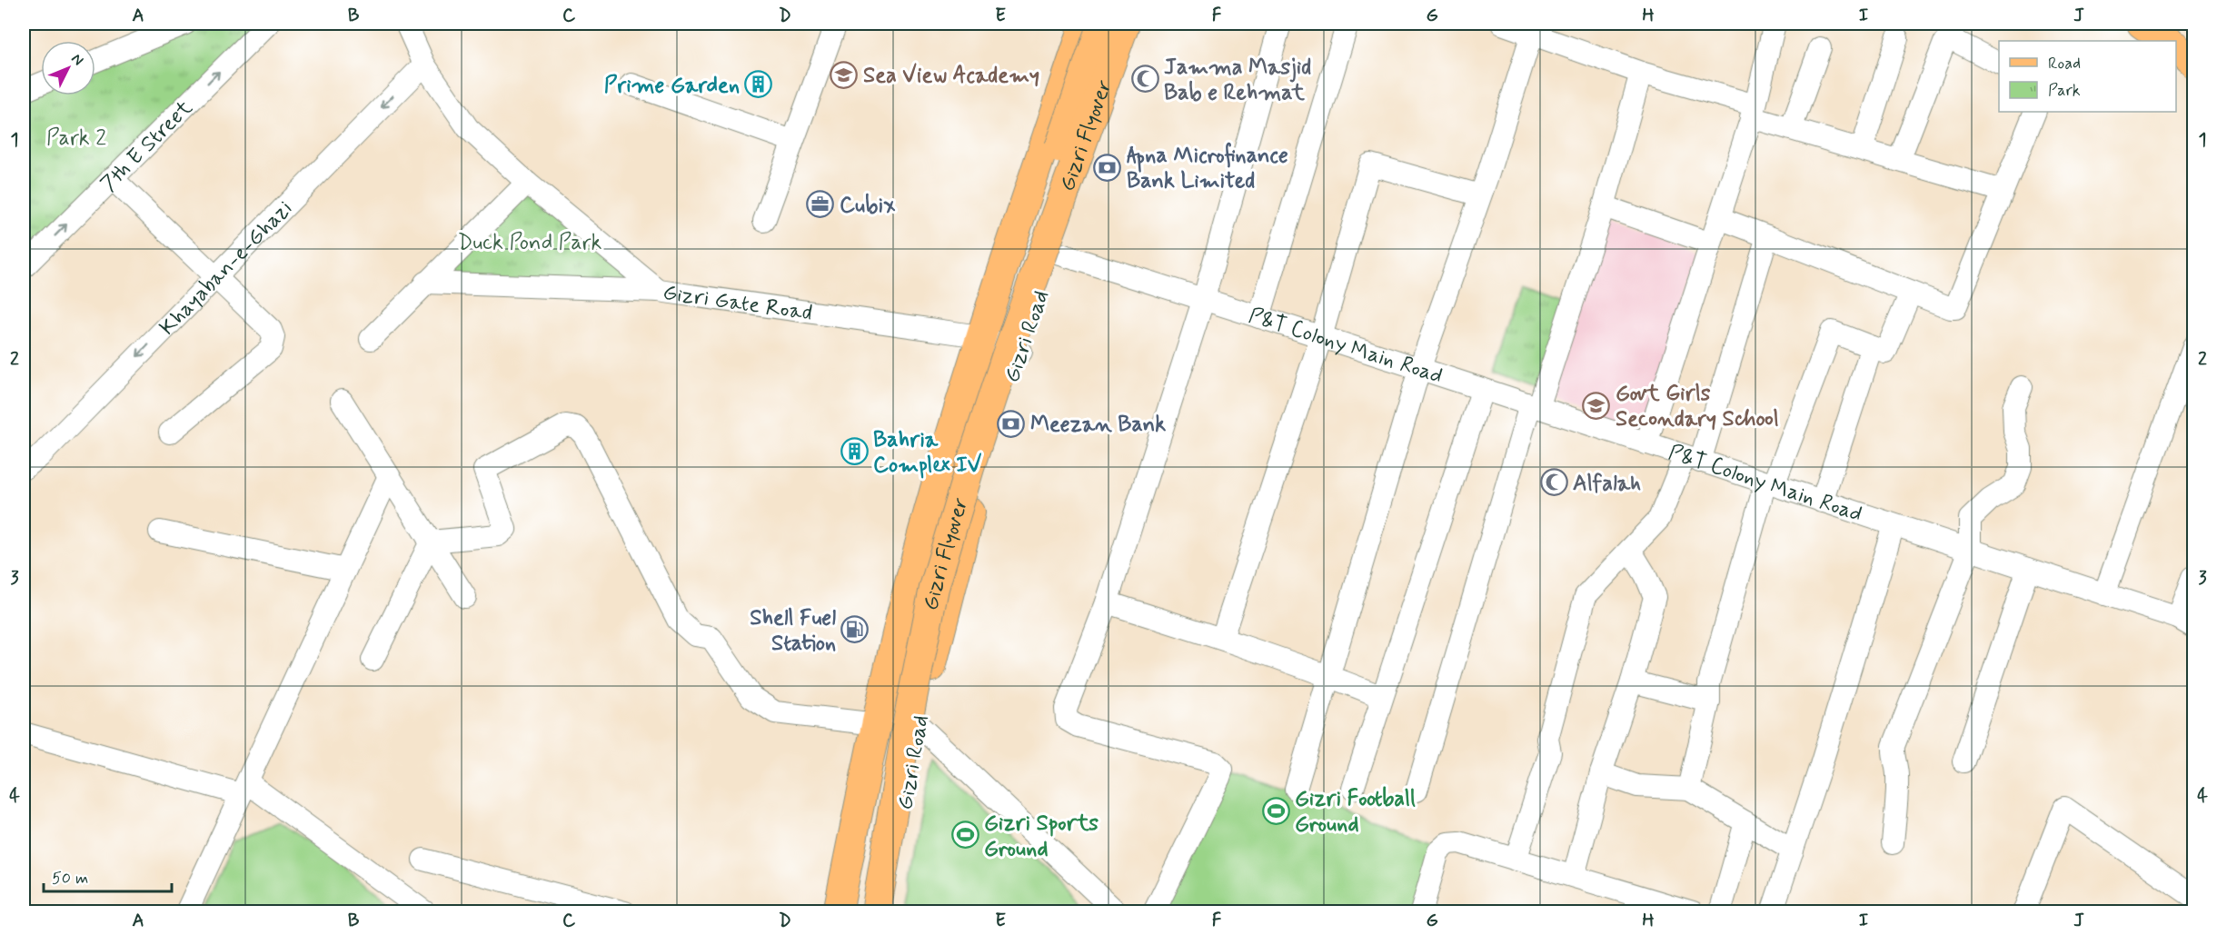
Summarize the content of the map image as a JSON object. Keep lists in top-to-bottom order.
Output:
{
  "streets": {
    "main road": ["Gizri Flyover", "Gizri Road"],
    "street": [
      "7th E Street",
      "Khayaban-e-Ghazi",
      "Gizri Gate Road",
      "P&T Colony Main Road"
    ]
  },
  "crossings": [
    ["Khayaban-e-Ghazi", "Gizri Gate Road"],
    ["Gizri Gate Road", "Gizri Road"],
    ["Gizri Road", "P&T Colony Main Road"]
  ],
  "parks": ["Park 2", "Duck Pond Park"],
  "places": {
    "school or university": ["Sea View Academy", "Govt Girls Secondary School"],
    "mosque": ["Jamma Masjid Bab e Rehmat", "Alfalah"],
    "building": ["Prime Garden", "Bahria Complex IV"],
    "bank": ["Apna Microfinance Bank Limited", "Meezan Bank"],
    "office": ["Cubix"],
    "fuel station": ["Shell Fuel Station"],
    "sports": ["Gizri Football Ground", "Gizri Sports Ground"]
  },
  "legend": ["Road", "Park"],
  "scale_bar": "50 m",
  "north": "top right",
  "grid": {
    "columns": [
      "A",
      "B",
      "C",
      "D",
      "E",
      "F",
      "G",
      "H",
      "I",
      "J"
    ],
    "rows": [
      "1",
      "2",
      "3",
      "4"
    ]
  }
}
